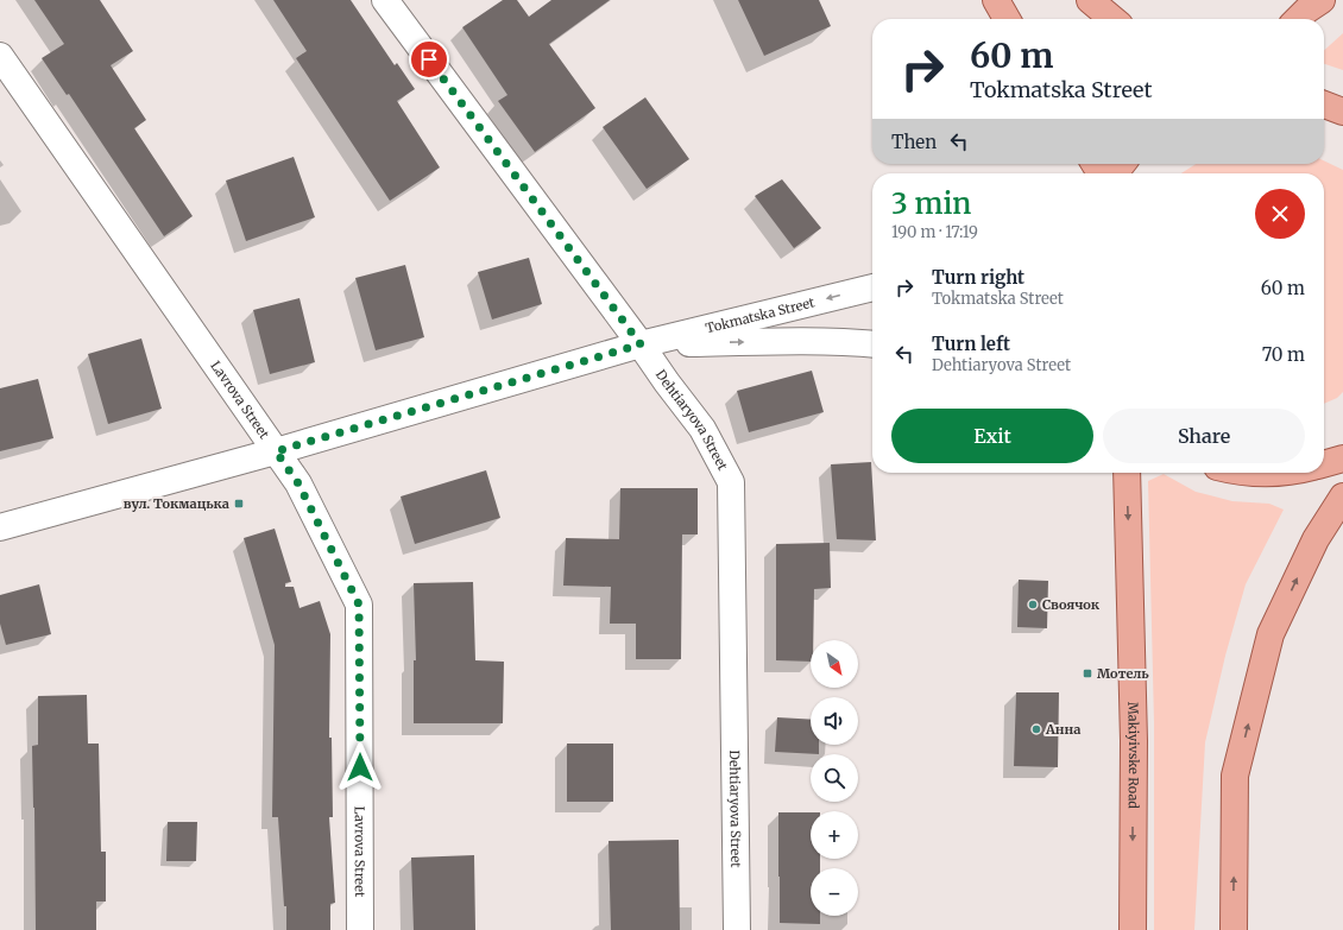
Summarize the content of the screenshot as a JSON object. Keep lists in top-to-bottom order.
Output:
{
  "streets": {
    "main road": ["Makiyivske Road"],
    "street": ["Tokmatska Street", "Lavrova Street", "Dehtiaryova Street"]
  },
  "crossings": [
    ["Tokmatska Street", "Lavrova Street"],
    ["Tokmatska Street", "Dehtiaryova Street"]
  ],
  "places": {
    "transit": ["вул. Токмацька", "Мотель"],
    "other": ["Своячок", "Анна"]
  },
  "north": "bottom right",
  "page": {
    "turn": ["60 m", "Tokmatska Street"],
    "then": "Then",
    "heading": ["3 min", "190 m · 17:19"],
    "list": [
      {
        "name": "Turn right",
        "note": "Tokmatska Street",
        "value": "60 m"
      },
      {
        "name": "Turn left",
        "note": "Dehtiaryova Street",
        "value": "70 m"
      }
    ],
    "buttons": ["Exit", "Share"],
    "map_buttons": ["+", "−"]
  }
}
